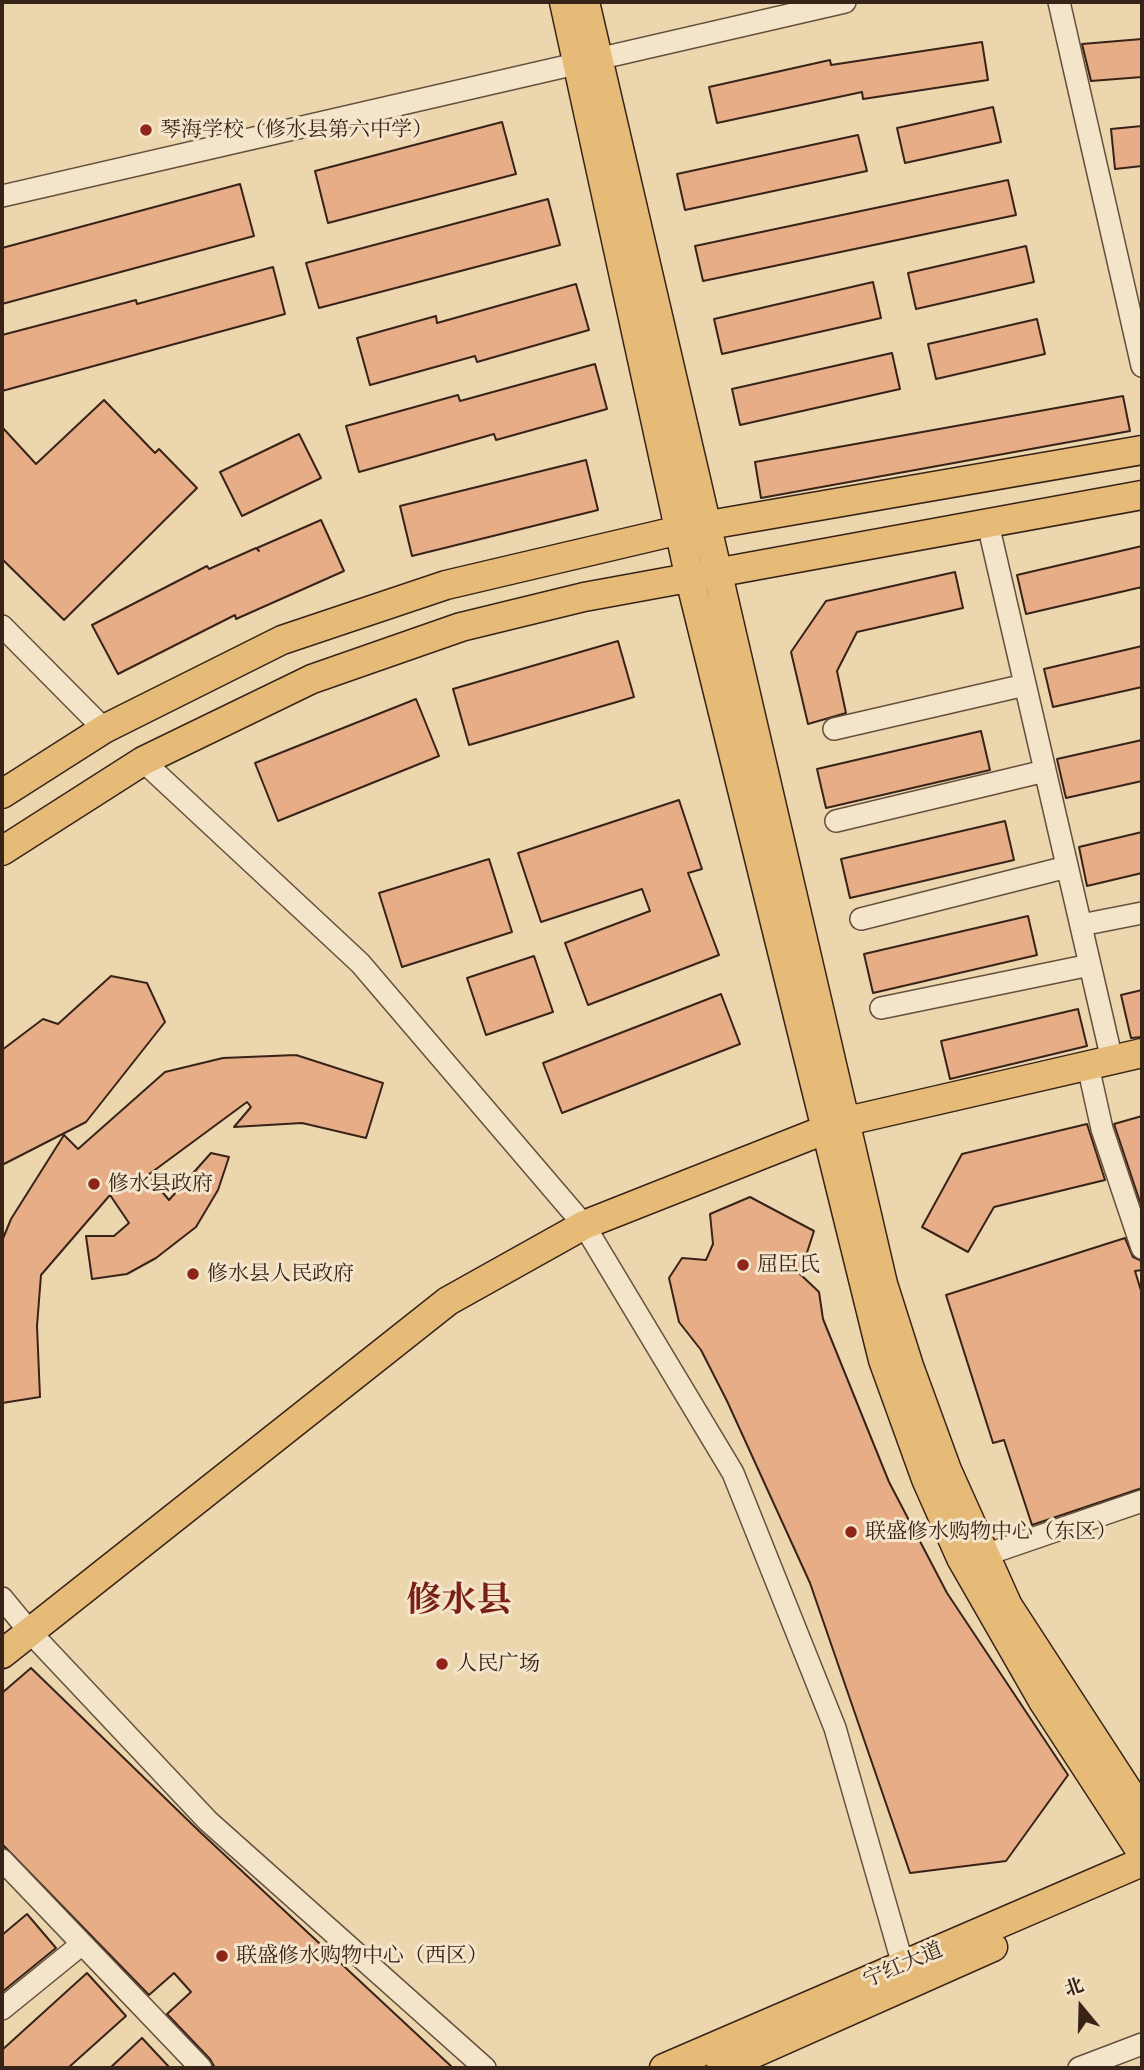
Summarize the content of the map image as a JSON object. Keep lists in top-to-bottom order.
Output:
{
  "streets": {
    "main road": ["宁红大道"]
  },
  "districts": ["修水县"],
  "places": [
    "琴海学校（修水县第六中学）",
    "修水县政府",
    "屈臣氏",
    "修水县人民政府",
    "联盛修水购物中心（东区）",
    "人民广场",
    "联盛修水购物中心（西区）"
  ],
  "north": "top"
}
